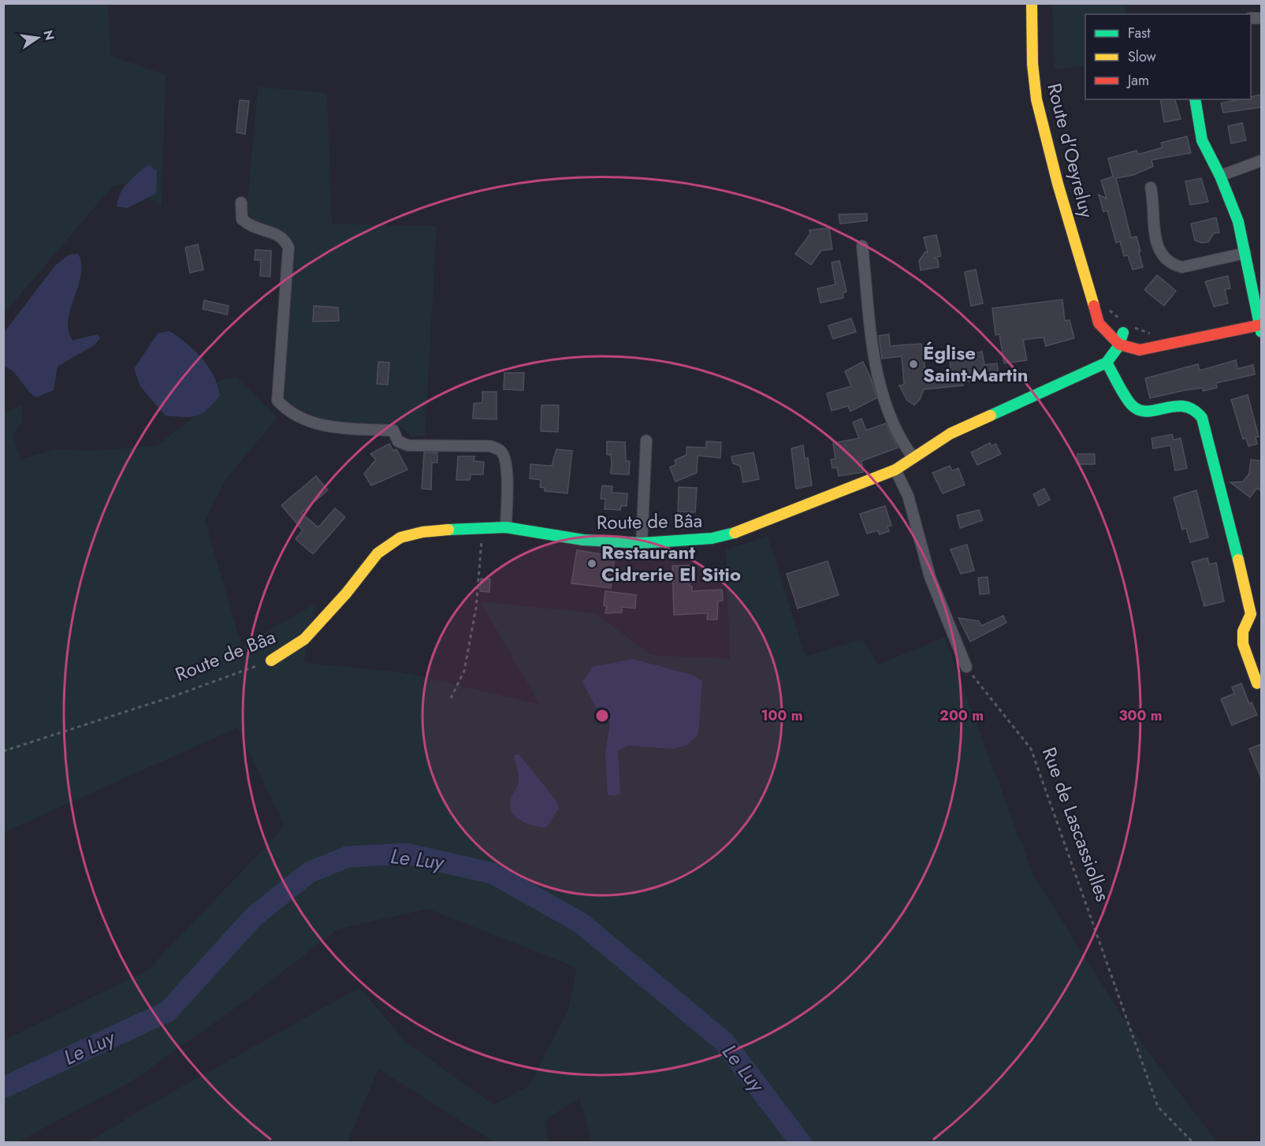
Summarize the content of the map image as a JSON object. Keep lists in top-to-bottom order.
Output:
{
  "streets": {
    "street": ["Route d'Oeyreluy", "Route de Bâa"],
    "path": ["Rue de Lascassiolles"]
  },
  "water": ["Le Luy"],
  "places": ["Église Saint-Martin", "Restaurant Cidrerie El Sitio"],
  "legend": ["Fast", "Slow", "Jam"],
  "north": "right",
  "rings": ["100 m", "200 m", "300 m"]
}
